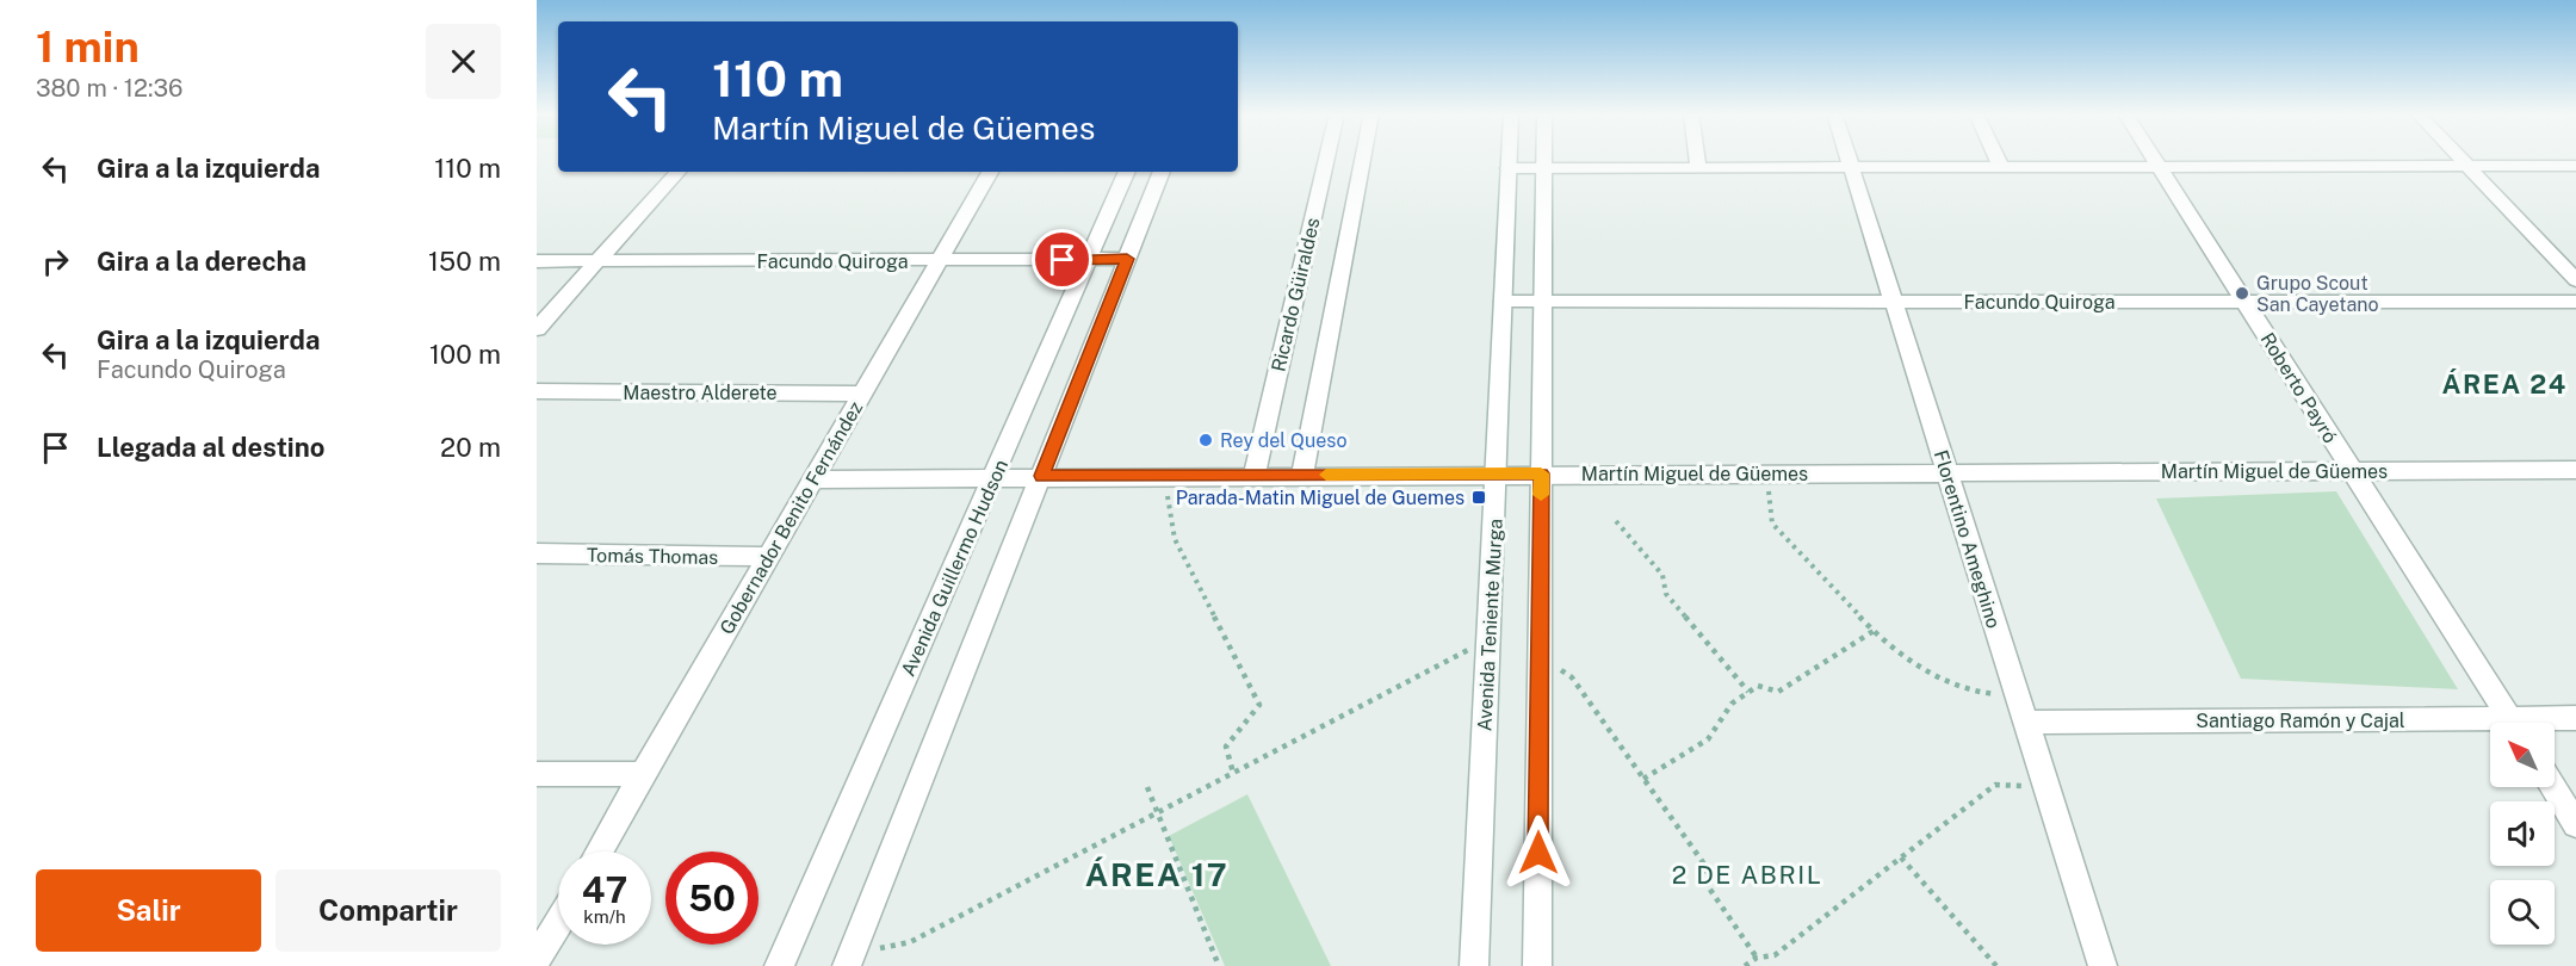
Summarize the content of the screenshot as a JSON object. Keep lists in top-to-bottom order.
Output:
{
  "streets": {
    "street": [
      "Facundo Quiroga",
      "Ricardo Güiraldes",
      "Roberto Payró",
      "Maestro Alderete",
      "Martín Miguel de Güemes",
      "Gobernador Benito Fernández",
      "Florentino Ameghino",
      "Tomás Thomas",
      "Avenida Guillermo Hudson",
      "Avenida Teniente Murga",
      "Santiago Ramón y Cajal"
    ]
  },
  "crossings": [
    ["Facundo Quiroga", "Roberto Payró"],
    ["Facundo Quiroga", "Gobernador Benito Fernández"],
    ["Facundo Quiroga", "Florentino Ameghino"],
    ["Facundo Quiroga", "Avenida Guillermo Hudson"],
    ["Facundo Quiroga", "Avenida Teniente Murga"],
    ["Ricardo Güiraldes", "Martín Miguel de Güemes"],
    ["Roberto Payró", "Martín Miguel de Güemes"],
    ["Maestro Alderete", "Gobernador Benito Fernández"],
    ["Martín Miguel de Güemes", "Gobernador Benito Fernández"],
    ["Martín Miguel de Güemes", "Florentino Ameghino"],
    ["Martín Miguel de Güemes", "Avenida Guillermo Hudson"],
    ["Martín Miguel de Güemes", "Avenida Teniente Murga"],
    ["Gobernador Benito Fernández", "Tomás Thomas"],
    ["Florentino Ameghino", "Santiago Ramón y Cajal"]
  ],
  "districts": ["ÁREA 24", "ÁREA 17", "2 DE ABRIL"],
  "places": {
    "other": ["Grupo Scout San Cayetano", "Rey del Queso"],
    "transit": ["Parada-Matin Miguel de Guemes"]
  },
  "north": "top left",
  "page": {
    "heading": ["1 min", "380 m · 12:36"],
    "turn": ["110 m", "Martín Miguel de Güemes"],
    "list": [
      {
        "name": "Gira a la izquierda",
        "value": "110 m"
      },
      {
        "name": "Gira a la derecha",
        "value": "150 m"
      },
      {
        "name": "Gira a la izquierda",
        "note": "Facundo Quiroga",
        "value": "100 m"
      },
      {
        "name": "Llegada al destino",
        "value": "20 m"
      }
    ],
    "speed": "47 km/h",
    "limit": "50",
    "buttons": ["Salir", "Compartir"]
  }
}
